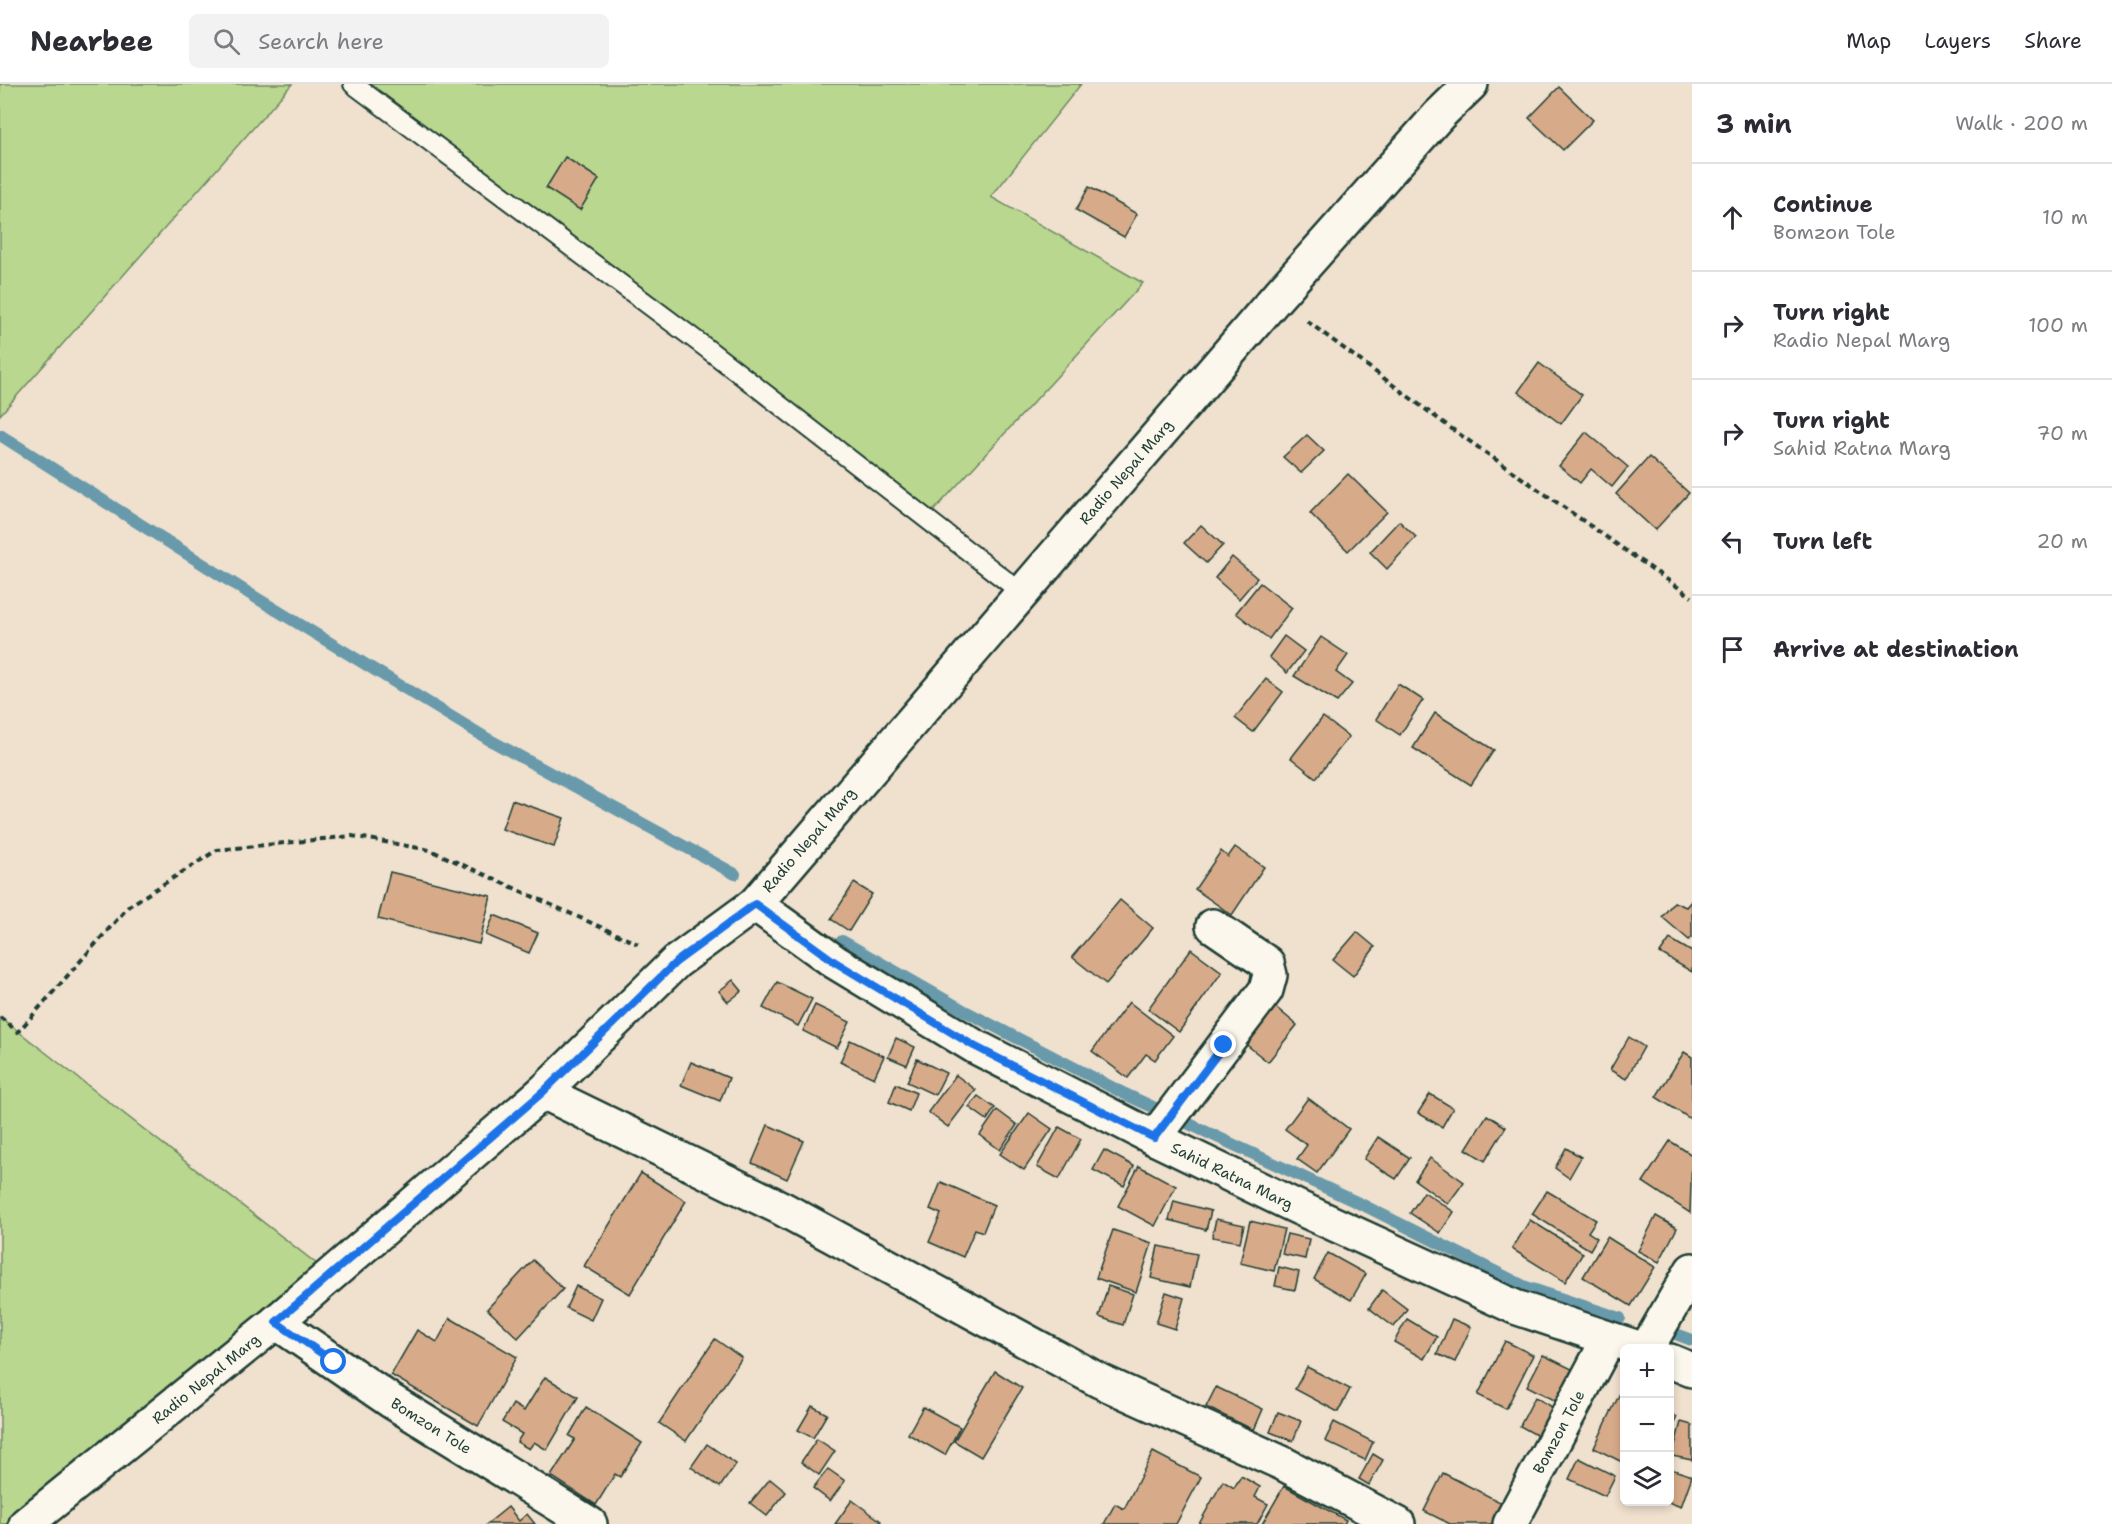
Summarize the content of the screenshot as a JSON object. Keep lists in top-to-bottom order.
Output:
{
  "streets": {
    "street": ["Radio Nepal Marg", "Sahid Ratna Marg", "Bomzon Tole"]
  },
  "crossings": [
    ["Radio Nepal Marg", "Sahid Ratna Marg"],
    ["Radio Nepal Marg", "Bomzon Tole"]
  ],
  "page": {
    "header": "Nearbee",
    "search": "Search here",
    "nav": ["Map", "Layers", "Share"],
    "heading": ["3 min", "Walk · 200 m"],
    "list": [
      ["Continue", "Bomzon Tole", "10 m"],
      ["Turn right", "Radio Nepal Marg", "100 m"],
      ["Turn right", "Sahid Ratna Marg", "70 m"],
      ["Turn left", "20 m"],
      "Arrive at destination"
    ],
    "map_buttons": ["+", "−"]
  }
}
